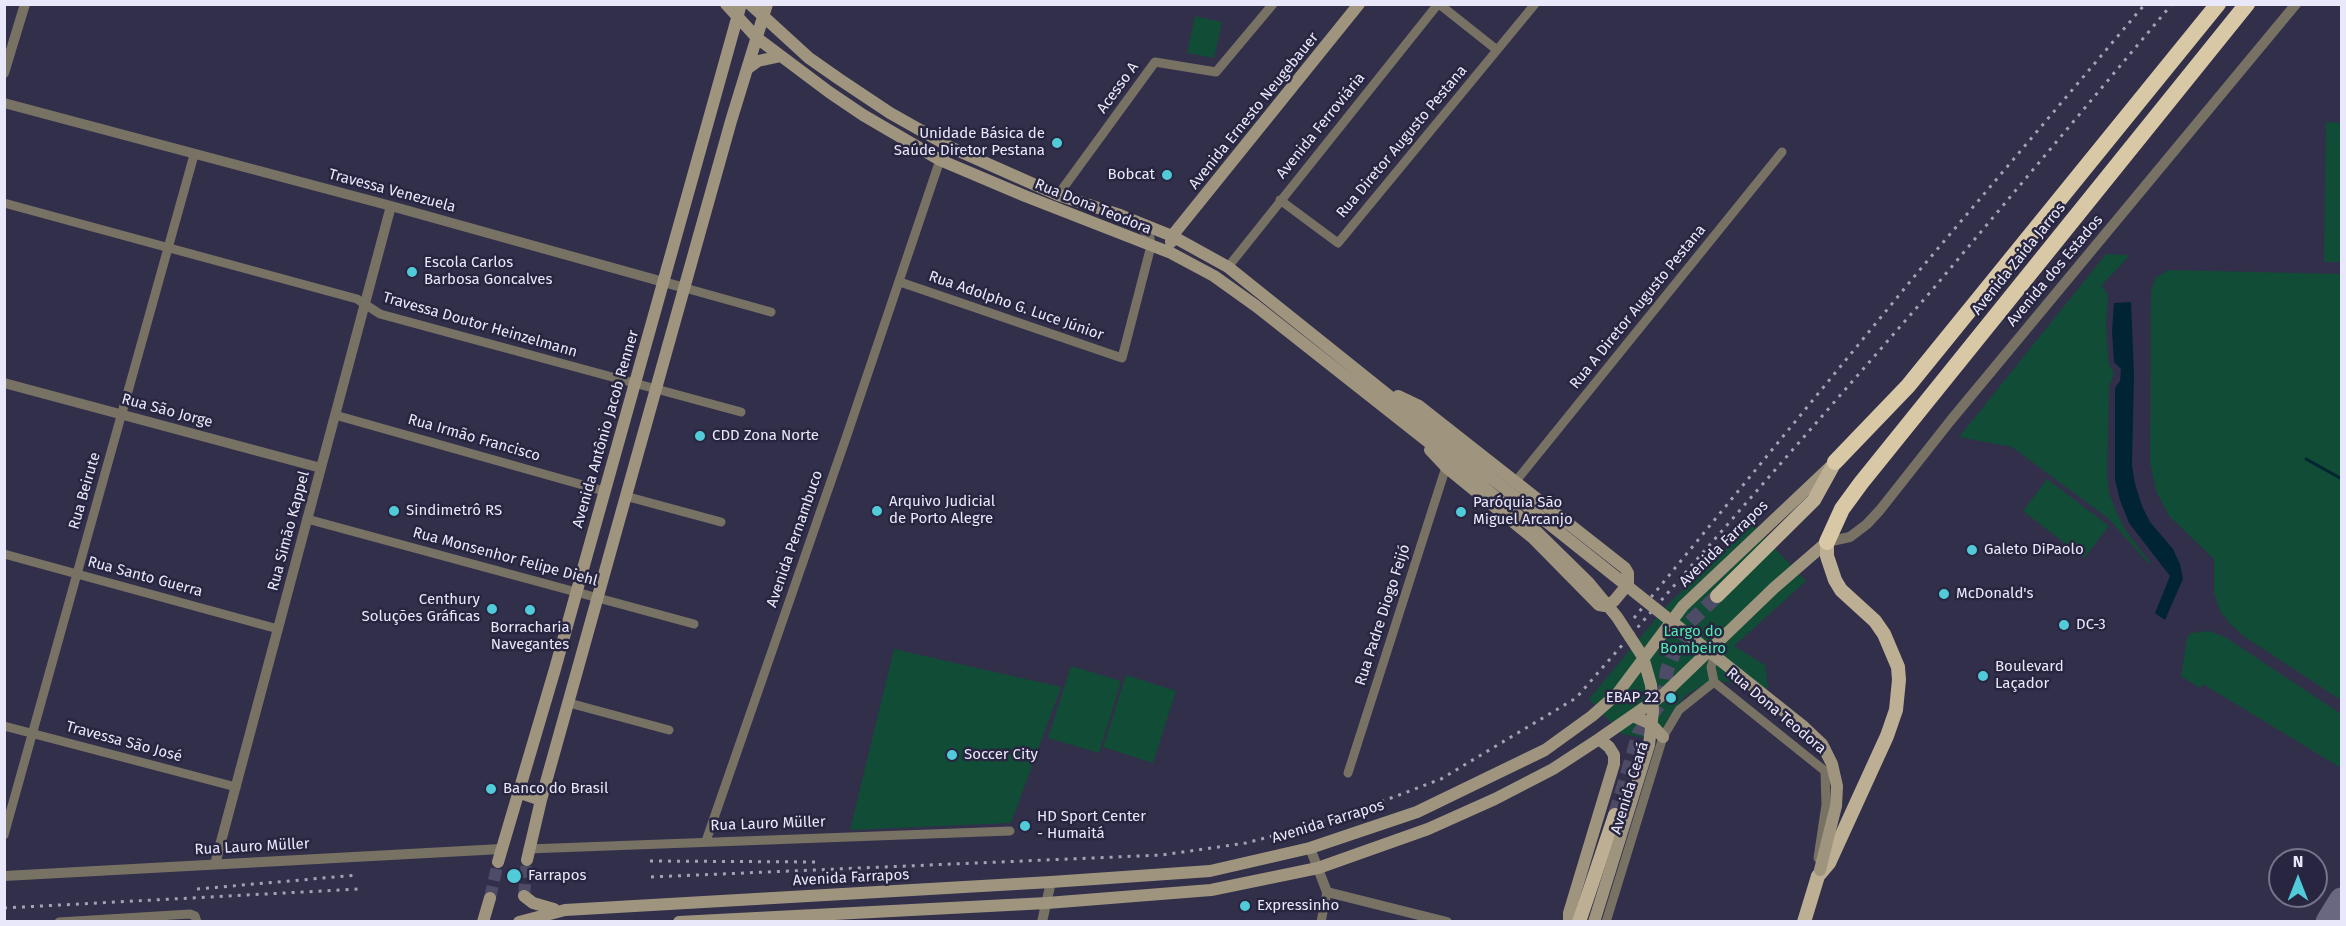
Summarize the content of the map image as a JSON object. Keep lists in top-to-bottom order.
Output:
{
  "streets": {
    "highway": ["Avenida Zaida Jarros"],
    "main road": [
      "Avenida Ernesto Neugebauer",
      "Rua Dona Teodora",
      "Avenida Antônio Jacob Renner",
      "Avenida Farrapos",
      "Avenida Ceará"
    ],
    "street": [
      "Acesso A",
      "Avenida Ferroviária",
      "Rua Diretor Augusto Pestana",
      "Travessa Venezuela",
      "Avenida dos Estados",
      "Rua Adolpho G. Luce Júnior",
      "Rua A Diretor Augusto Pestana",
      "Travessa Doutor Heinzelmann",
      "Rua São Jorge",
      "Rua Irmão Francisco",
      "Rua Beirute",
      "Rua Simão Kappel",
      "Avenida Pernambuco",
      "Rua Monsenhor Felipe Diehl",
      "Rua Santo Guerra",
      "Rua Padre Diogo Feijó",
      "Travessa São José",
      "Rua Lauro Müller"
    ]
  },
  "crossings": [
    ["Acesso A", "Rua Dona Teodora"],
    ["Avenida Ernesto Neugebauer", "Rua Dona Teodora"],
    ["Avenida Ferroviária", "Rua Diretor Augusto Pestana"],
    ["Avenida Ferroviária", "Rua Dona Teodora"],
    ["Travessa Venezuela", "Avenida Antônio Jacob Renner"],
    ["Travessa Venezuela", "Rua Beirute"],
    ["Travessa Venezuela", "Rua Simão Kappel"],
    ["Rua Dona Teodora", "Rua Adolpho G. Luce Júnior"],
    ["Rua Dona Teodora", "Avenida Antônio Jacob Renner"],
    ["Rua Dona Teodora", "Avenida Pernambuco"],
    ["Rua Dona Teodora", "Avenida Ceará"],
    ["Avenida Zaida Jarros", "Avenida dos Estados"],
    ["Avenida Zaida Jarros", "Avenida Farrapos"],
    ["Rua Adolpho G. Luce Júnior", "Avenida Pernambuco"],
    ["Travessa Doutor Heinzelmann", "Avenida Antônio Jacob Renner"],
    ["Travessa Doutor Heinzelmann", "Rua Beirute"],
    ["Travessa Doutor Heinzelmann", "Rua Simão Kappel"],
    ["Rua São Jorge", "Rua Beirute"],
    ["Rua São Jorge", "Rua Simão Kappel"],
    ["Avenida Antônio Jacob Renner", "Rua Irmão Francisco"],
    ["Avenida Antônio Jacob Renner", "Rua Monsenhor Felipe Diehl"],
    ["Avenida Antônio Jacob Renner", "Rua Lauro Müller"],
    ["Rua Irmão Francisco", "Rua Simão Kappel"],
    ["Rua Beirute", "Rua Santo Guerra"],
    ["Rua Beirute", "Travessa São José"],
    ["Rua Simão Kappel", "Rua Monsenhor Felipe Diehl"],
    ["Rua Simão Kappel", "Rua Santo Guerra"],
    ["Rua Simão Kappel", "Travessa São José"],
    ["Rua Simão Kappel", "Rua Lauro Müller"],
    ["Avenida Pernambuco", "Rua Lauro Müller"]
  ],
  "parks": ["Largo do Bombeiro"],
  "places": [
    "Unidade Básica de Saúde Diretor Pestana",
    "Bobcat",
    "Escola Carlos Barbosa Goncalves",
    "CDD Zona Norte",
    "Sindimetrô RS",
    "Arquivo Judicial de Porto Alegre",
    "Paróquia São Miguel Arcanjo",
    "Galeto DiPaolo",
    "McDonald's",
    "Centhury Soluções Gráficas",
    "Borracharia Navegantes",
    "DC-3",
    "Boulevard Laçador",
    "EBAP 22",
    "Soccer City",
    "Banco do Brasil",
    "HD Sport Center - Humaitá",
    "Farrapos",
    "Expressinho"
  ],
  "north": "top"
}
